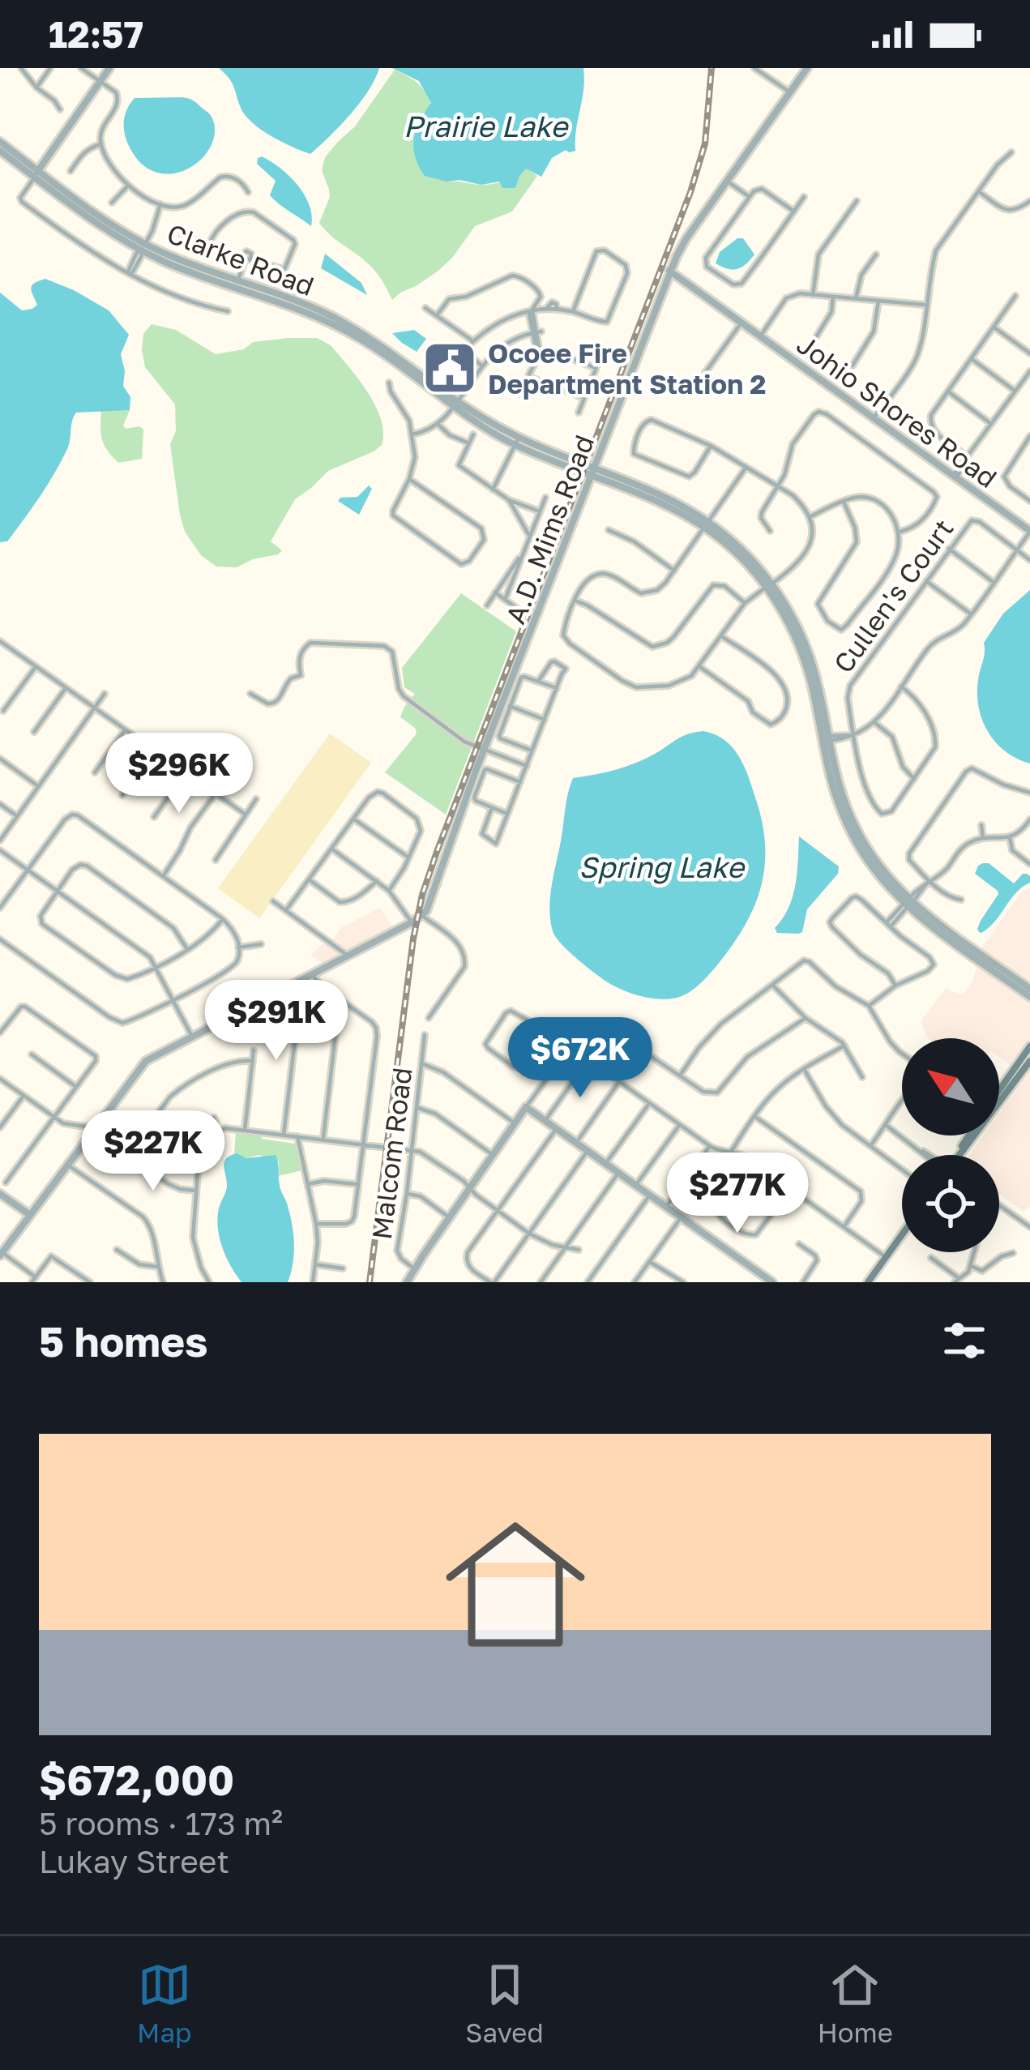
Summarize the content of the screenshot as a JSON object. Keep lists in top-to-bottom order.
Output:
{
  "streets": {
    "street": [
      "Clarke Road",
      "Johio Shores Road",
      "A.D. Mims Road",
      "Cullen's Court",
      "Malcom Road"
    ]
  },
  "crossings": [
    ["Johio Shores Road", "A.D. Mims Road"]
  ],
  "water": ["Prairie Lake", "Spring Lake"],
  "places": {
    "public building": ["Ocoee Fire Department Station 2"]
  },
  "north": "top left",
  "page": {
    "status": "12:57",
    "price": [
      "$296K",
      "$291K",
      "$672K",
      "$227K",
      "$277K"
    ],
    "heading": "5 homes",
    "list": [
      {
        "name": "$672,000",
        "note": "5 rooms · 173 m² · Lukay Street"
      }
    ],
    "tabs": ["Map", "Saved", "Home"]
  }
}
